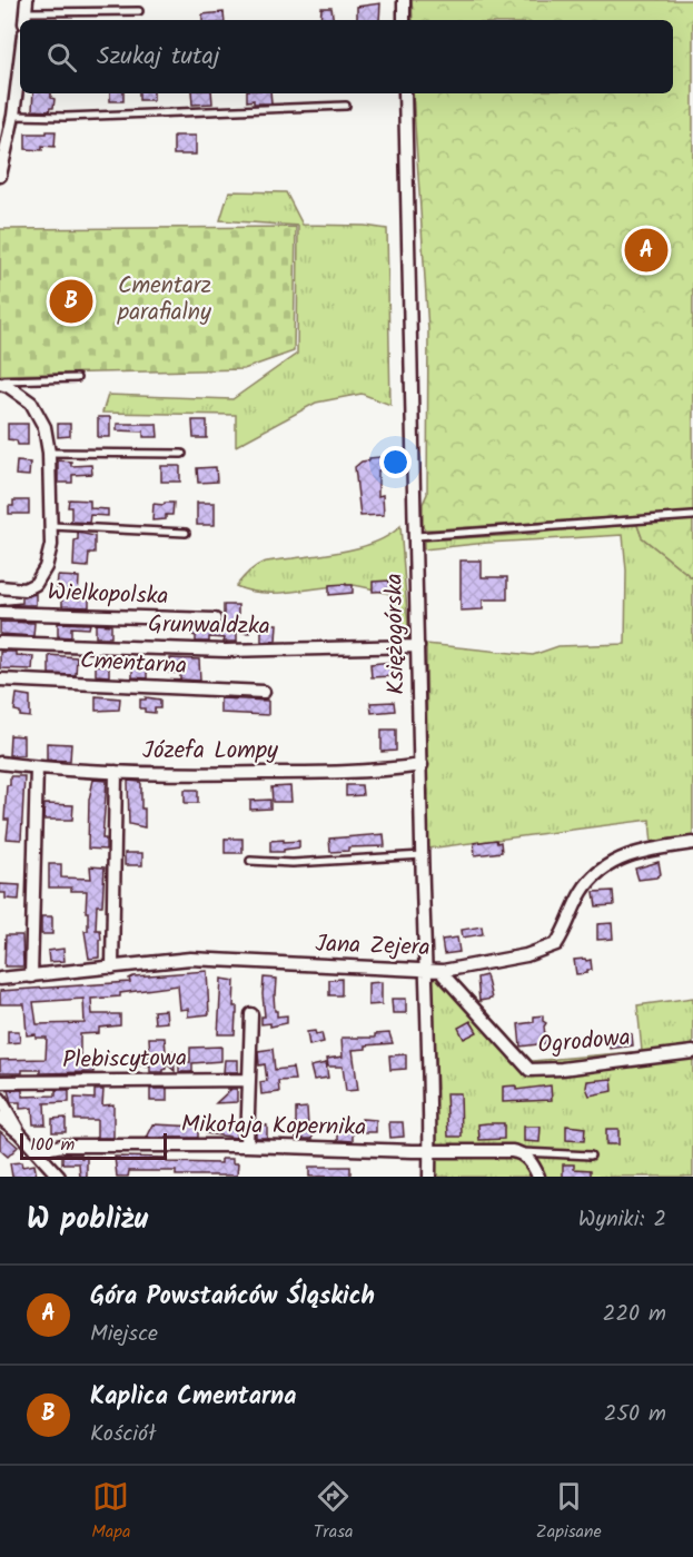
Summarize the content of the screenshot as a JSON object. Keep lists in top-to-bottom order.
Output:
{
  "streets": {
    "street": [
      "Wielkopolska",
      "Grunwaldzka",
      "Księżogórska",
      "Cmentarna",
      "Józefa Lompy",
      "Jana Zejera",
      "Ogrodowa",
      "Plebiscytowa",
      "Mikołaja Kopernika"
    ]
  },
  "crossings": [
    ["Grunwaldzka", "Księżogórska"],
    ["Księżogórska", "Józefa Lompy"],
    ["Księżogórska", "Jana Zejera"],
    ["Księżogórska", "Mikołaja Kopernika"],
    ["Jana Zejera", "Ogrodowa"]
  ],
  "parks": ["Cmentarz parafialny"],
  "scale_bar": "100 m",
  "page": {
    "search": "Szukaj tutaj",
    "pins": ["A", "B"],
    "scale": "100 m",
    "heading": ["W pobliżu", "Wyniki: 2"],
    "list": [
      {
        "mark": "A",
        "name": "Góra Powstańców Śląskich",
        "note": "Miejsce",
        "value": "220 m"
      },
      {
        "mark": "B",
        "name": "Kaplica Cmentarna",
        "note": "Kościół",
        "value": "250 m"
      }
    ],
    "nav": ["Mapa", "Trasa", "Zapisane"]
  }
}
